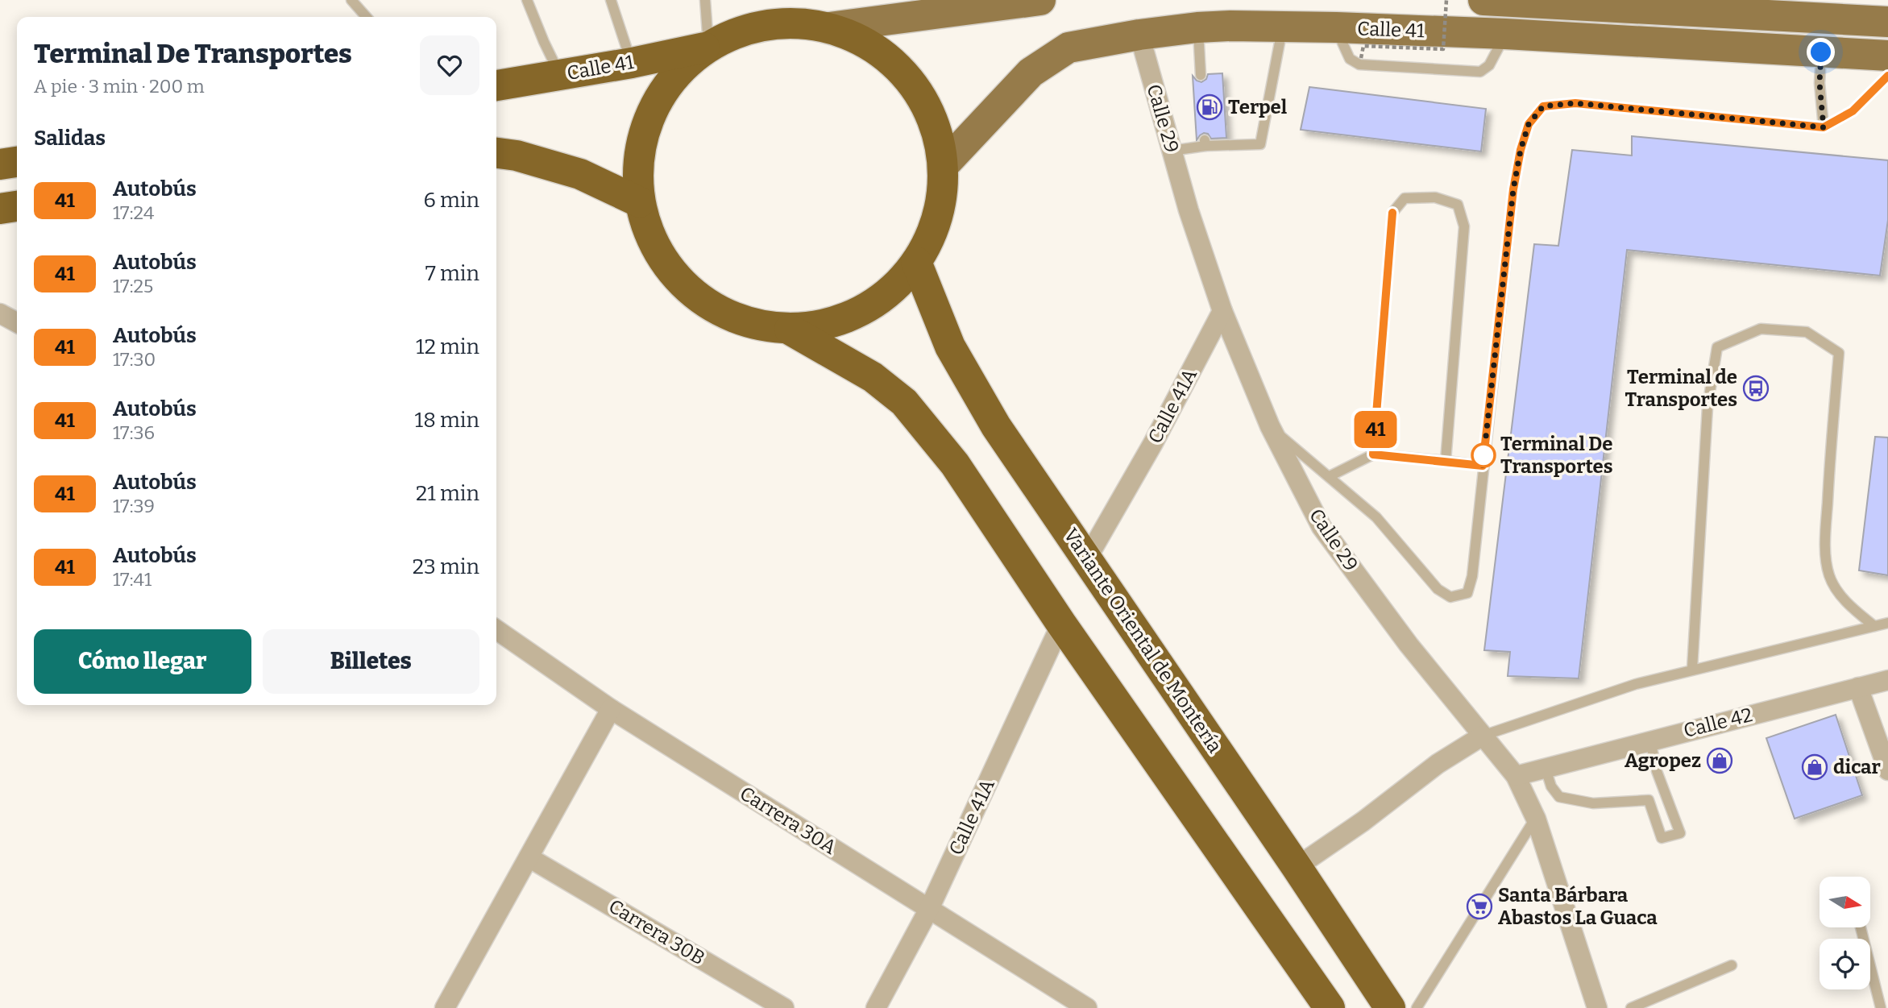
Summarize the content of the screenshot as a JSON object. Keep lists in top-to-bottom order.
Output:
{
  "streets": {
    "highway": ["Calle 41", "Variante Oriental de Montería"],
    "street": [
      "Calle 29",
      "Calle 41A",
      "Calle 42",
      "Carrera 30A",
      "Carrera 30B"
    ]
  },
  "crossings": [
    ["Calle 41", "Calle 29"],
    ["Calle 29", "Calle 41A"],
    ["Calle 29", "Calle 42"],
    ["Calle 41A", "Variante Oriental de Montería"],
    ["Calle 41A", "Carrera 30A"]
  ],
  "places": {
    "fuel station": ["Terpel"],
    "bus stop": ["Terminal de Transportes"],
    "other": ["Terminal De Transportes"],
    "shop": ["Agropez", "dicar"],
    "supermarket": ["Santa Bárbara Abastos La Guaca"]
  },
  "lines": ["bus line 41"],
  "north": "right",
  "page": {
    "on_map": "41",
    "heading": [
      ["Terminal De Transportes", "A pie · 3 min · 200 m"],
      "Salidas"
    ],
    "list": [
      {
        "mark": "41",
        "name": "Autobús",
        "note": "17:24",
        "value": "6 min"
      },
      {
        "mark": "41",
        "name": "Autobús",
        "note": "17:25",
        "value": "7 min"
      },
      {
        "mark": "41",
        "name": "Autobús",
        "note": "17:30",
        "value": "12 min"
      },
      {
        "mark": "41",
        "name": "Autobús",
        "note": "17:36",
        "value": "18 min"
      },
      {
        "mark": "41",
        "name": "Autobús",
        "note": "17:39",
        "value": "21 min"
      },
      {
        "mark": "41",
        "name": "Autobús",
        "note": "17:41",
        "value": "23 min"
      }
    ],
    "buttons": ["Cómo llegar", "Billetes"]
  }
}
